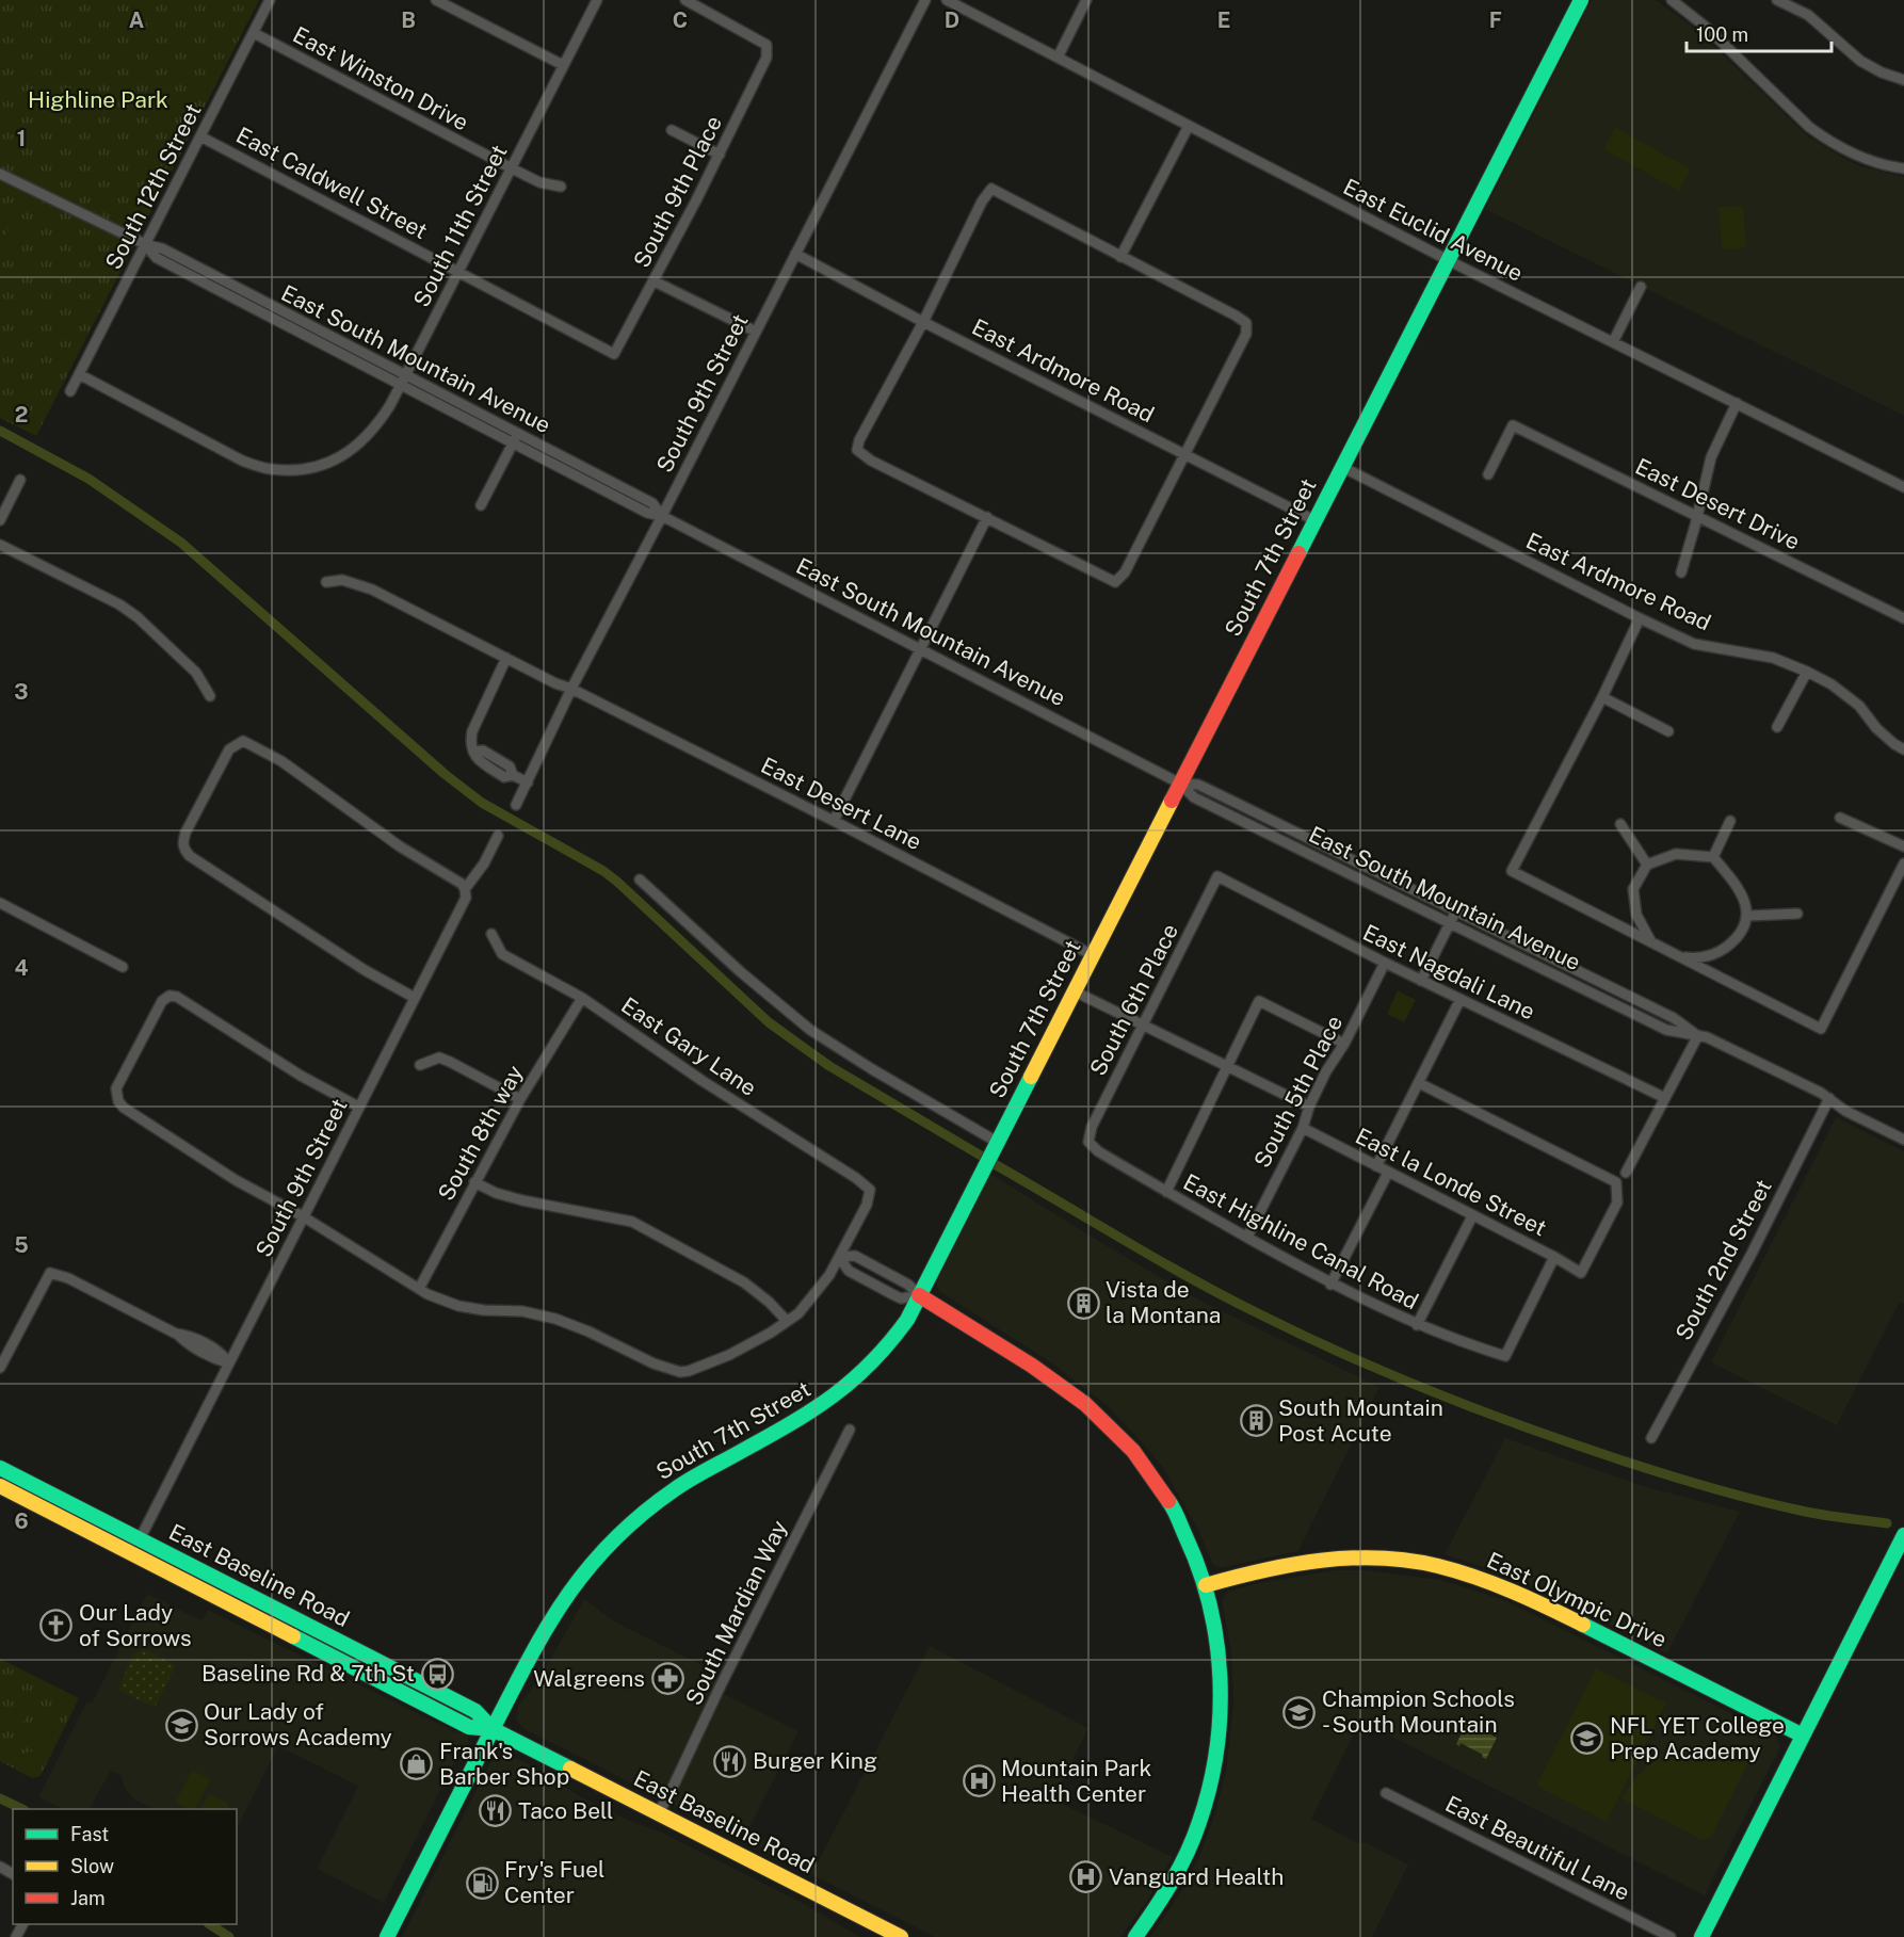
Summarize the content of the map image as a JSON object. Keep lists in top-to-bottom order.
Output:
{
  "streets": {
    "main road": ["South 7th Street", "East Baseline Road", "East Olympic Drive"],
    "street": [
      "East Winston Drive",
      "East Caldwell Street",
      "South 12th Street",
      "South 9th Place",
      "South 11th Street",
      "East Euclid Avenue",
      "East South Mountain Avenue",
      "East Ardmore Road",
      "South 9th Street",
      "East Desert Drive",
      "East Desert Lane",
      "East Nagdali Lane",
      "South 6th Place",
      "East Gary Lane",
      "South 5th Place",
      "South 8th way",
      "East la Londe Street",
      "East Highline Canal Road",
      "South 2nd Street",
      "South Mardian Way",
      "East Beautiful Lane"
    ]
  },
  "crossings": [
    ["East Winston Drive", "South 12th Street"],
    ["East Winston Drive", "South 11th Street"],
    ["East Caldwell Street", "South 12th Street"],
    ["East Caldwell Street", "South 9th Place"],
    ["East Caldwell Street", "South 11th Street"],
    ["South 12th Street", "South 11th Street"],
    ["South 12th Street", "East South Mountain Avenue"],
    ["South 11th Street", "East South Mountain Avenue"],
    ["East Euclid Avenue", "South 7th Street"],
    ["East South Mountain Avenue", "South 9th Street"],
    ["East South Mountain Avenue", "South 7th Street"],
    ["East South Mountain Avenue", "South 2nd Street"],
    ["East Ardmore Road", "South 9th Street"],
    ["East Ardmore Road", "South 7th Street"],
    ["South 9th Street", "East Desert Lane"],
    ["South 9th Street", "East Baseline Road"],
    ["South 7th Street", "East Desert Lane"],
    ["South 7th Street", "East Baseline Road"],
    ["East Nagdali Lane", "South 6th Place"],
    ["East Nagdali Lane", "South 5th Place"],
    ["South 6th Place", "East Highline Canal Road"],
    ["East Gary Lane", "South 8th way"],
    ["South 5th Place", "East la Londe Street"],
    ["South 5th Place", "East Highline Canal Road"],
    ["East la Londe Street", "East Highline Canal Road"],
    ["East Baseline Road", "South Mardian Way"]
  ],
  "parks": ["Highline Park"],
  "places": {
    "building": ["Vista de la Montana", "South Mountain Post Acute"],
    "church": ["Our Lady of Sorrows"],
    "bus stop": ["Baseline Rd & 7th St"],
    "pharmacy": ["Walgreens"],
    "school or university": ["Champion Schools - South Mountain", "Our Lady of Sorrows Academy", "NFL YET College Prep Academy"],
    "restaurant": ["Burger King", "Taco Bell"],
    "shop": ["Frank's Barber Shop"],
    "hospital": ["Mountain Park Health Center", "Vanguard Health"],
    "fuel station": ["Fry's Fuel Center"]
  },
  "legend": ["Fast", "Slow", "Jam"],
  "scale_bar": "100 m",
  "grid": {
    "columns": [
      "A",
      "B",
      "C",
      "D",
      "E",
      "F"
    ],
    "rows": [
      "1",
      "2",
      "3",
      "4",
      "5",
      "6"
    ]
  }
}
